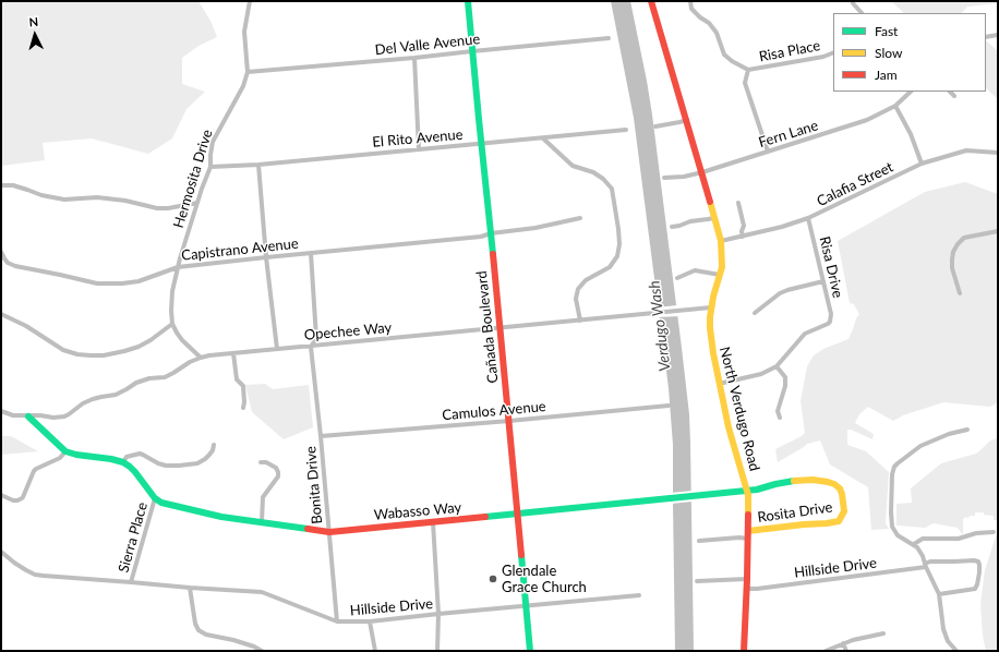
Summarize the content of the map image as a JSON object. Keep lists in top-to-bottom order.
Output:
{
  "streets": {
    "main road": [
      "Cañada Boulevard",
      "North Verdugo Road",
      "Wabasso Way",
      "Rosita Drive"
    ],
    "street": [
      "Del Valle Avenue",
      "Risa Place",
      "Fern Lane",
      "El Rito Avenue",
      "Hermosita Drive",
      "Calafia Street",
      "Capistrano Avenue",
      "Risa Drive",
      "Opechee Way",
      "Camulos Avenue",
      "Bonita Drive",
      "Sierra Place",
      "Hillside Drive"
    ]
  },
  "crossings": [
    ["Del Valle Avenue", "Hermosita Drive"],
    ["Del Valle Avenue", "Cañada Boulevard"],
    ["Fern Lane", "North Verdugo Road"],
    ["El Rito Avenue", "Hermosita Drive"],
    ["El Rito Avenue", "Cañada Boulevard"],
    ["Hermosita Drive", "Capistrano Avenue"],
    ["Calafia Street", "Risa Drive"],
    ["Calafia Street", "North Verdugo Road"],
    ["Capistrano Avenue", "Cañada Boulevard"],
    ["Capistrano Avenue", "Bonita Drive"],
    ["Cañada Boulevard", "Opechee Way"],
    ["Cañada Boulevard", "Camulos Avenue"],
    ["Cañada Boulevard", "Wabasso Way"],
    ["Cañada Boulevard", "Hillside Drive"],
    ["Opechee Way", "North Verdugo Road"],
    ["Opechee Way", "Bonita Drive"],
    ["North Verdugo Road", "Wabasso Way"],
    ["North Verdugo Road", "Rosita Drive"],
    ["North Verdugo Road", "Hillside Drive"],
    ["Camulos Avenue", "Bonita Drive"],
    ["Bonita Drive", "Wabasso Way"],
    ["Bonita Drive", "Hillside Drive"],
    ["Wabasso Way", "Rosita Drive"],
    ["Wabasso Way", "Sierra Place"],
    ["Sierra Place", "Hillside Drive"]
  ],
  "water": ["Verdugo Wash"],
  "places": ["Glendale Grace Church"],
  "legend": ["Fast", "Slow", "Jam"],
  "north": "top"
}
